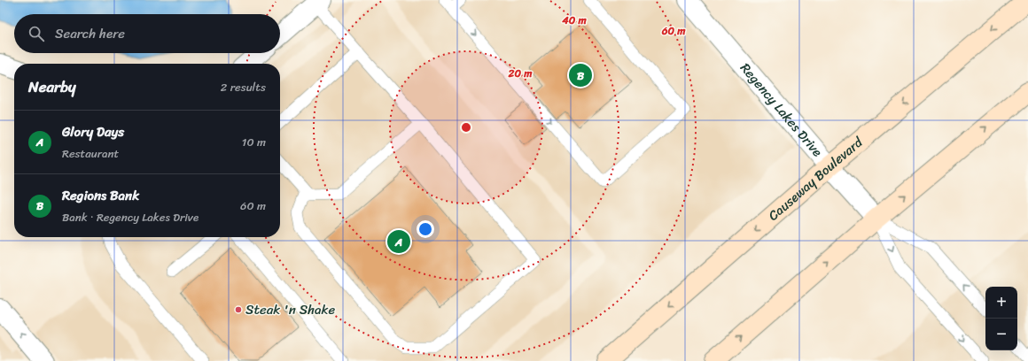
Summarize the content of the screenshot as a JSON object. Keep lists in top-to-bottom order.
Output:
{
  "streets": {
    "main road": ["Causeway Boulevard"],
    "street": ["Regency Lakes Drive"]
  },
  "crossings": [
    ["Regency Lakes Drive", "Causeway Boulevard"]
  ],
  "places": ["Steak 'n Shake"],
  "page": {
    "search": "Search here",
    "pins": ["B", "A"],
    "heading": ["Nearby", "2 results"],
    "list": [
      {
        "mark": "A",
        "name": "Glory Days",
        "note": "Restaurant",
        "value": "10 m"
      },
      {
        "mark": "B",
        "name": "Regions Bank",
        "note": "Bank · Regency Lakes Drive",
        "value": "60 m"
      }
    ],
    "map_buttons": ["+", "−"]
  },
  "rings": ["40 m", "60 m", "20 m"]
}
